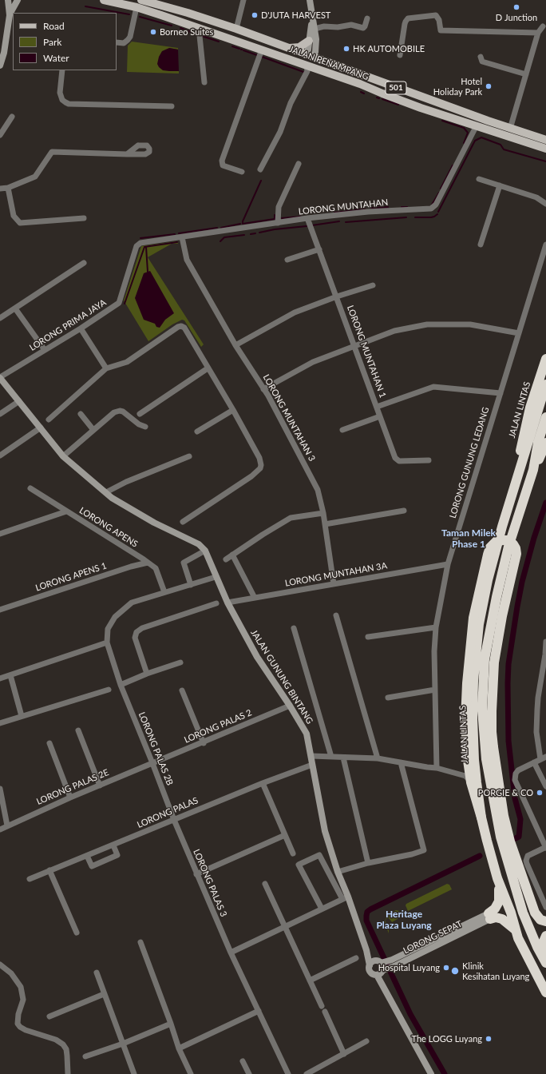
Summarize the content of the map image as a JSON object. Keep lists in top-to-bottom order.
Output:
{
  "streets": {
    "highway": ["JALAN LINTAS"],
    "main road": ["JALAN PENAMPANG", "501"],
    "street": [
      "LORONG MUNTAHAN",
      "LORONG PRIMA JAYA",
      "LORONG MUNTAHAN 1",
      "LORONG MUNTAHAN 3",
      "LORONG GUNUNG LEDANG",
      "LORONG APENS",
      "LORONG MUNTAHAN 3A",
      "LORONG APENS 1",
      "JALAN GUNUNG BINTANG",
      "LORONG PALAS 2",
      "LORONG PALAS 2B",
      "LORONG PALAS 2E",
      "LORONG PALAS",
      "LORONG PALAS 3",
      "LORONG SEPAT"
    ]
  },
  "crossings": [
    ["JALAN PENAMPANG", "LORONG MUNTAHAN"],
    ["LORONG MUNTAHAN", "LORONG PRIMA JAYA"],
    ["LORONG MUNTAHAN", "LORONG MUNTAHAN 1"],
    ["LORONG MUNTAHAN", "LORONG MUNTAHAN 3"],
    ["LORONG PRIMA JAYA", "LORONG MUNTAHAN 3"],
    ["LORONG MUNTAHAN 3", "LORONG MUNTAHAN 3A"],
    ["LORONG GUNUNG LEDANG", "LORONG MUNTAHAN 3A"],
    ["LORONG APENS", "LORONG APENS 1"],
    ["LORONG MUNTAHAN 3A", "JALAN GUNUNG BINTANG"],
    ["JALAN GUNUNG BINTANG", "LORONG PALAS 2"],
    ["JALAN GUNUNG BINTANG", "LORONG PALAS"],
    ["JALAN GUNUNG BINTANG", "LORONG SEPAT"],
    ["LORONG PALAS 2", "LORONG PALAS 2B"],
    ["LORONG PALAS 2", "LORONG PALAS 2E"],
    ["LORONG PALAS 2B", "LORONG PALAS 2E"],
    ["LORONG PALAS 2B", "LORONG PALAS"],
    ["LORONG PALAS 2B", "LORONG PALAS 3"],
    ["LORONG PALAS", "LORONG PALAS 3"]
  ],
  "districts": ["Taman Milek Phase 1", "Heritage Plaza Luyang"],
  "places": [
    "D Junction",
    "D'JUTA HARVEST",
    "Borneo Suites",
    "HK AUTOMOBILE",
    "Hotel Holiday Park",
    "PORGIE & CO",
    "Hospital Luyang",
    "Klinik Kesihatan Luyang",
    "The LOGG Luyang"
  ],
  "legend": ["Road", "Park", "Water"]
}
